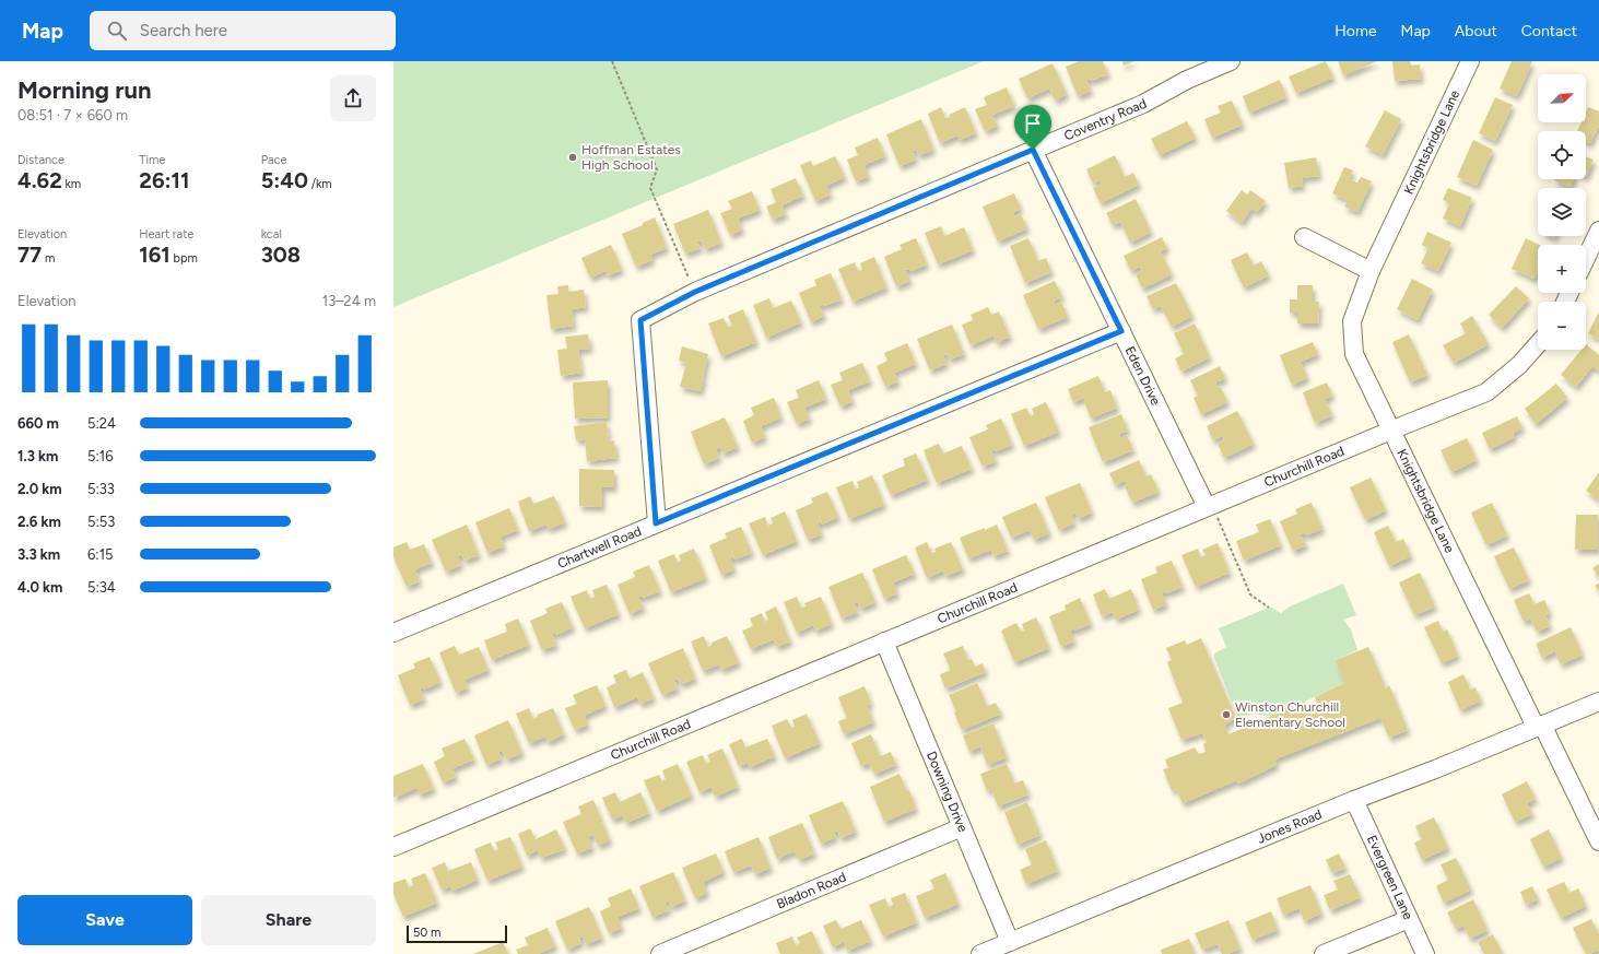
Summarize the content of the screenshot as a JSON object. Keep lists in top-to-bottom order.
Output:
{
  "streets": {
    "street": [
      "Coventry Road",
      "Knightsbridge Lane",
      "Eden Drive",
      "Churchill Road",
      "Chartwell Road",
      "Downing Drive",
      "Jones Road",
      "Evergreen Lane",
      "Bladon Road"
    ]
  },
  "crossings": [
    ["Coventry Road", "Eden Drive"],
    ["Coventry Road", "Chartwell Road"],
    ["Knightsbridge Lane", "Churchill Road"],
    ["Knightsbridge Lane", "Jones Road"],
    ["Eden Drive", "Churchill Road"],
    ["Eden Drive", "Chartwell Road"],
    ["Churchill Road", "Downing Drive"],
    ["Downing Drive", "Jones Road"],
    ["Downing Drive", "Bladon Road"],
    ["Jones Road", "Evergreen Lane"]
  ],
  "places": ["Hoffman Estates High School", "Winston Churchill Elementary School"],
  "scale_bar": "50 m",
  "north": "top right",
  "page": {
    "header": "Map",
    "search": "Search here",
    "nav": [
      "Home",
      "Map",
      "About",
      "Contact"
    ],
    "heading": ["Morning run", "08:51 · 7 × 660 m"],
    "map_buttons": ["+", "−"],
    "stats": [
      ["Distance", "4.62 km"],
      ["Time", "26:11"],
      ["Pace", "5:40 /km"],
      ["Elevation", "77 m"],
      ["Heart rate", "161 bpm"],
      ["kcal", "308"]
    ],
    "chart": ["Elevation", "13–24 m"],
    "list": [
      {
        "name": "660 m",
        "note": "5:24"
      },
      {
        "name": "1.3 km",
        "note": "5:16"
      },
      {
        "name": "2.0 km",
        "note": "5:33"
      },
      {
        "name": "2.6 km",
        "note": "5:53"
      },
      {
        "name": "3.3 km",
        "note": "6:15"
      },
      {
        "name": "4.0 km",
        "note": "5:34"
      }
    ],
    "buttons": ["Save", "Share"],
    "scale": "50 m"
  }
}
